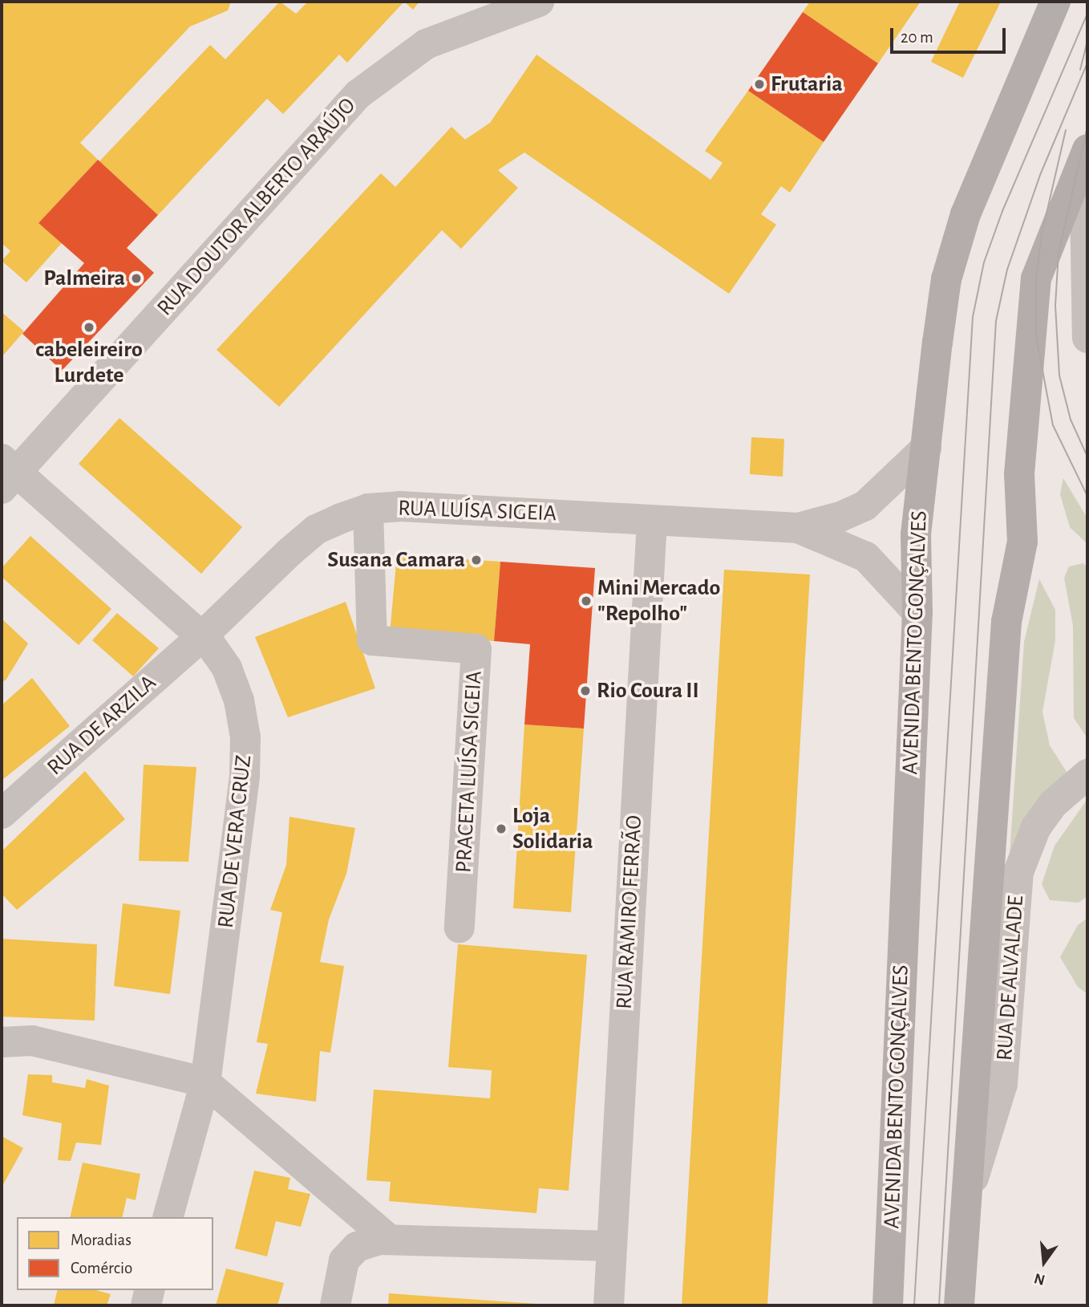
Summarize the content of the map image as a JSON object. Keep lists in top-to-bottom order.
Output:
{
  "streets": {
    "main road": ["AVENIDA BENTO GONÇALVES"],
    "street": [
      "RUA DOUTOR ALBERTO ARAÚJO",
      "RUA LUÍSA SIGEIA",
      "RUA DE ARZILA",
      "PRACETA LUÍSA SIGEIA",
      "RUA DE VERA CRUZ",
      "RUA RAMIRO FERRÃO",
      "RUA DE ALVALADE"
    ]
  },
  "crossings": [
    ["RUA DOUTOR ALBERTO ARAÚJO", "RUA DE VERA CRUZ"],
    ["RUA LUÍSA SIGEIA", "AVENIDA BENTO GONÇALVES"],
    ["RUA LUÍSA SIGEIA", "RUA DE ARZILA"],
    ["RUA LUÍSA SIGEIA", "PRACETA LUÍSA SIGEIA"],
    ["RUA LUÍSA SIGEIA", "RUA DE VERA CRUZ"],
    ["RUA LUÍSA SIGEIA", "RUA RAMIRO FERRÃO"],
    ["RUA DE ARZILA", "RUA DE VERA CRUZ"]
  ],
  "places": [
    "Frutaria",
    "Palmeira",
    "cabeleireiro Lurdete",
    "Susana Camara",
    "Mini Mercado \"Repolho\"",
    "Rio Coura II",
    "Loja Solidaria"
  ],
  "legend": ["Moradias", "Comércio"],
  "scale_bar": "20 m",
  "north": "bottom"
}
